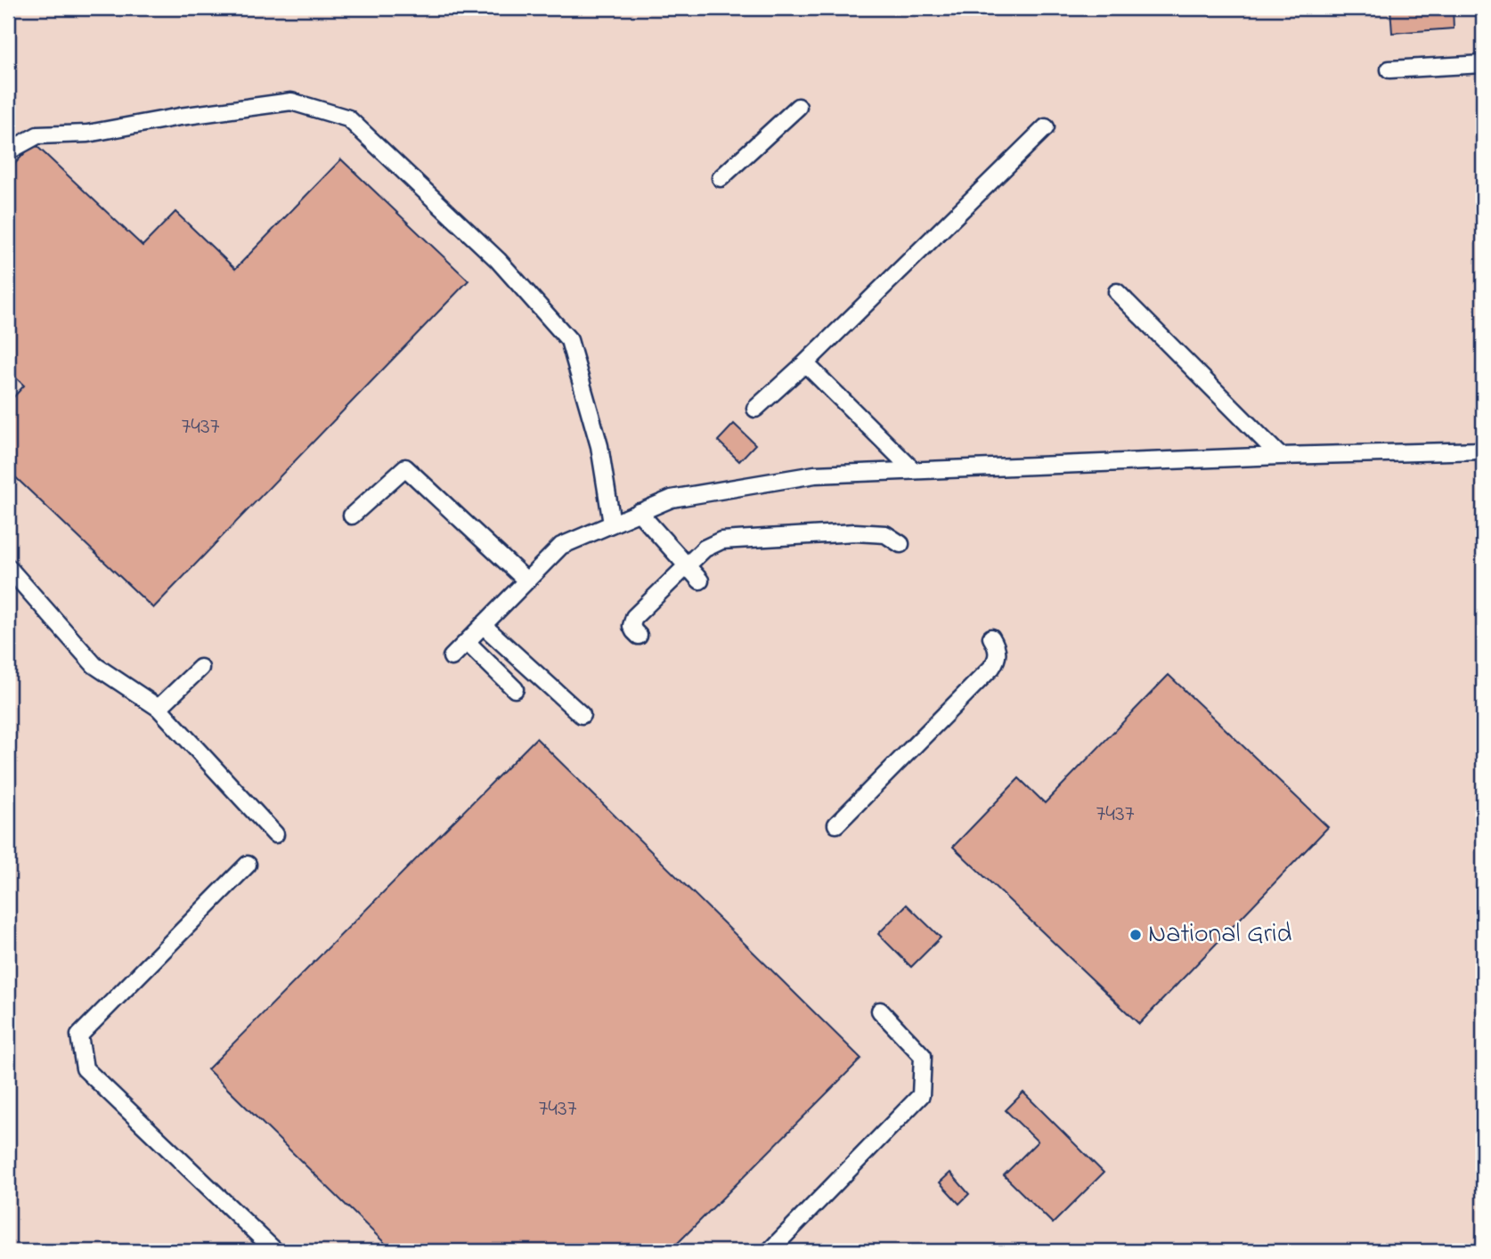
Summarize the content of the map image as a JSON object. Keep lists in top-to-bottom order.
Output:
{
  "places": ["National Grid"],
  "house_numbers": ["7437", "7437", "7437"]
}
